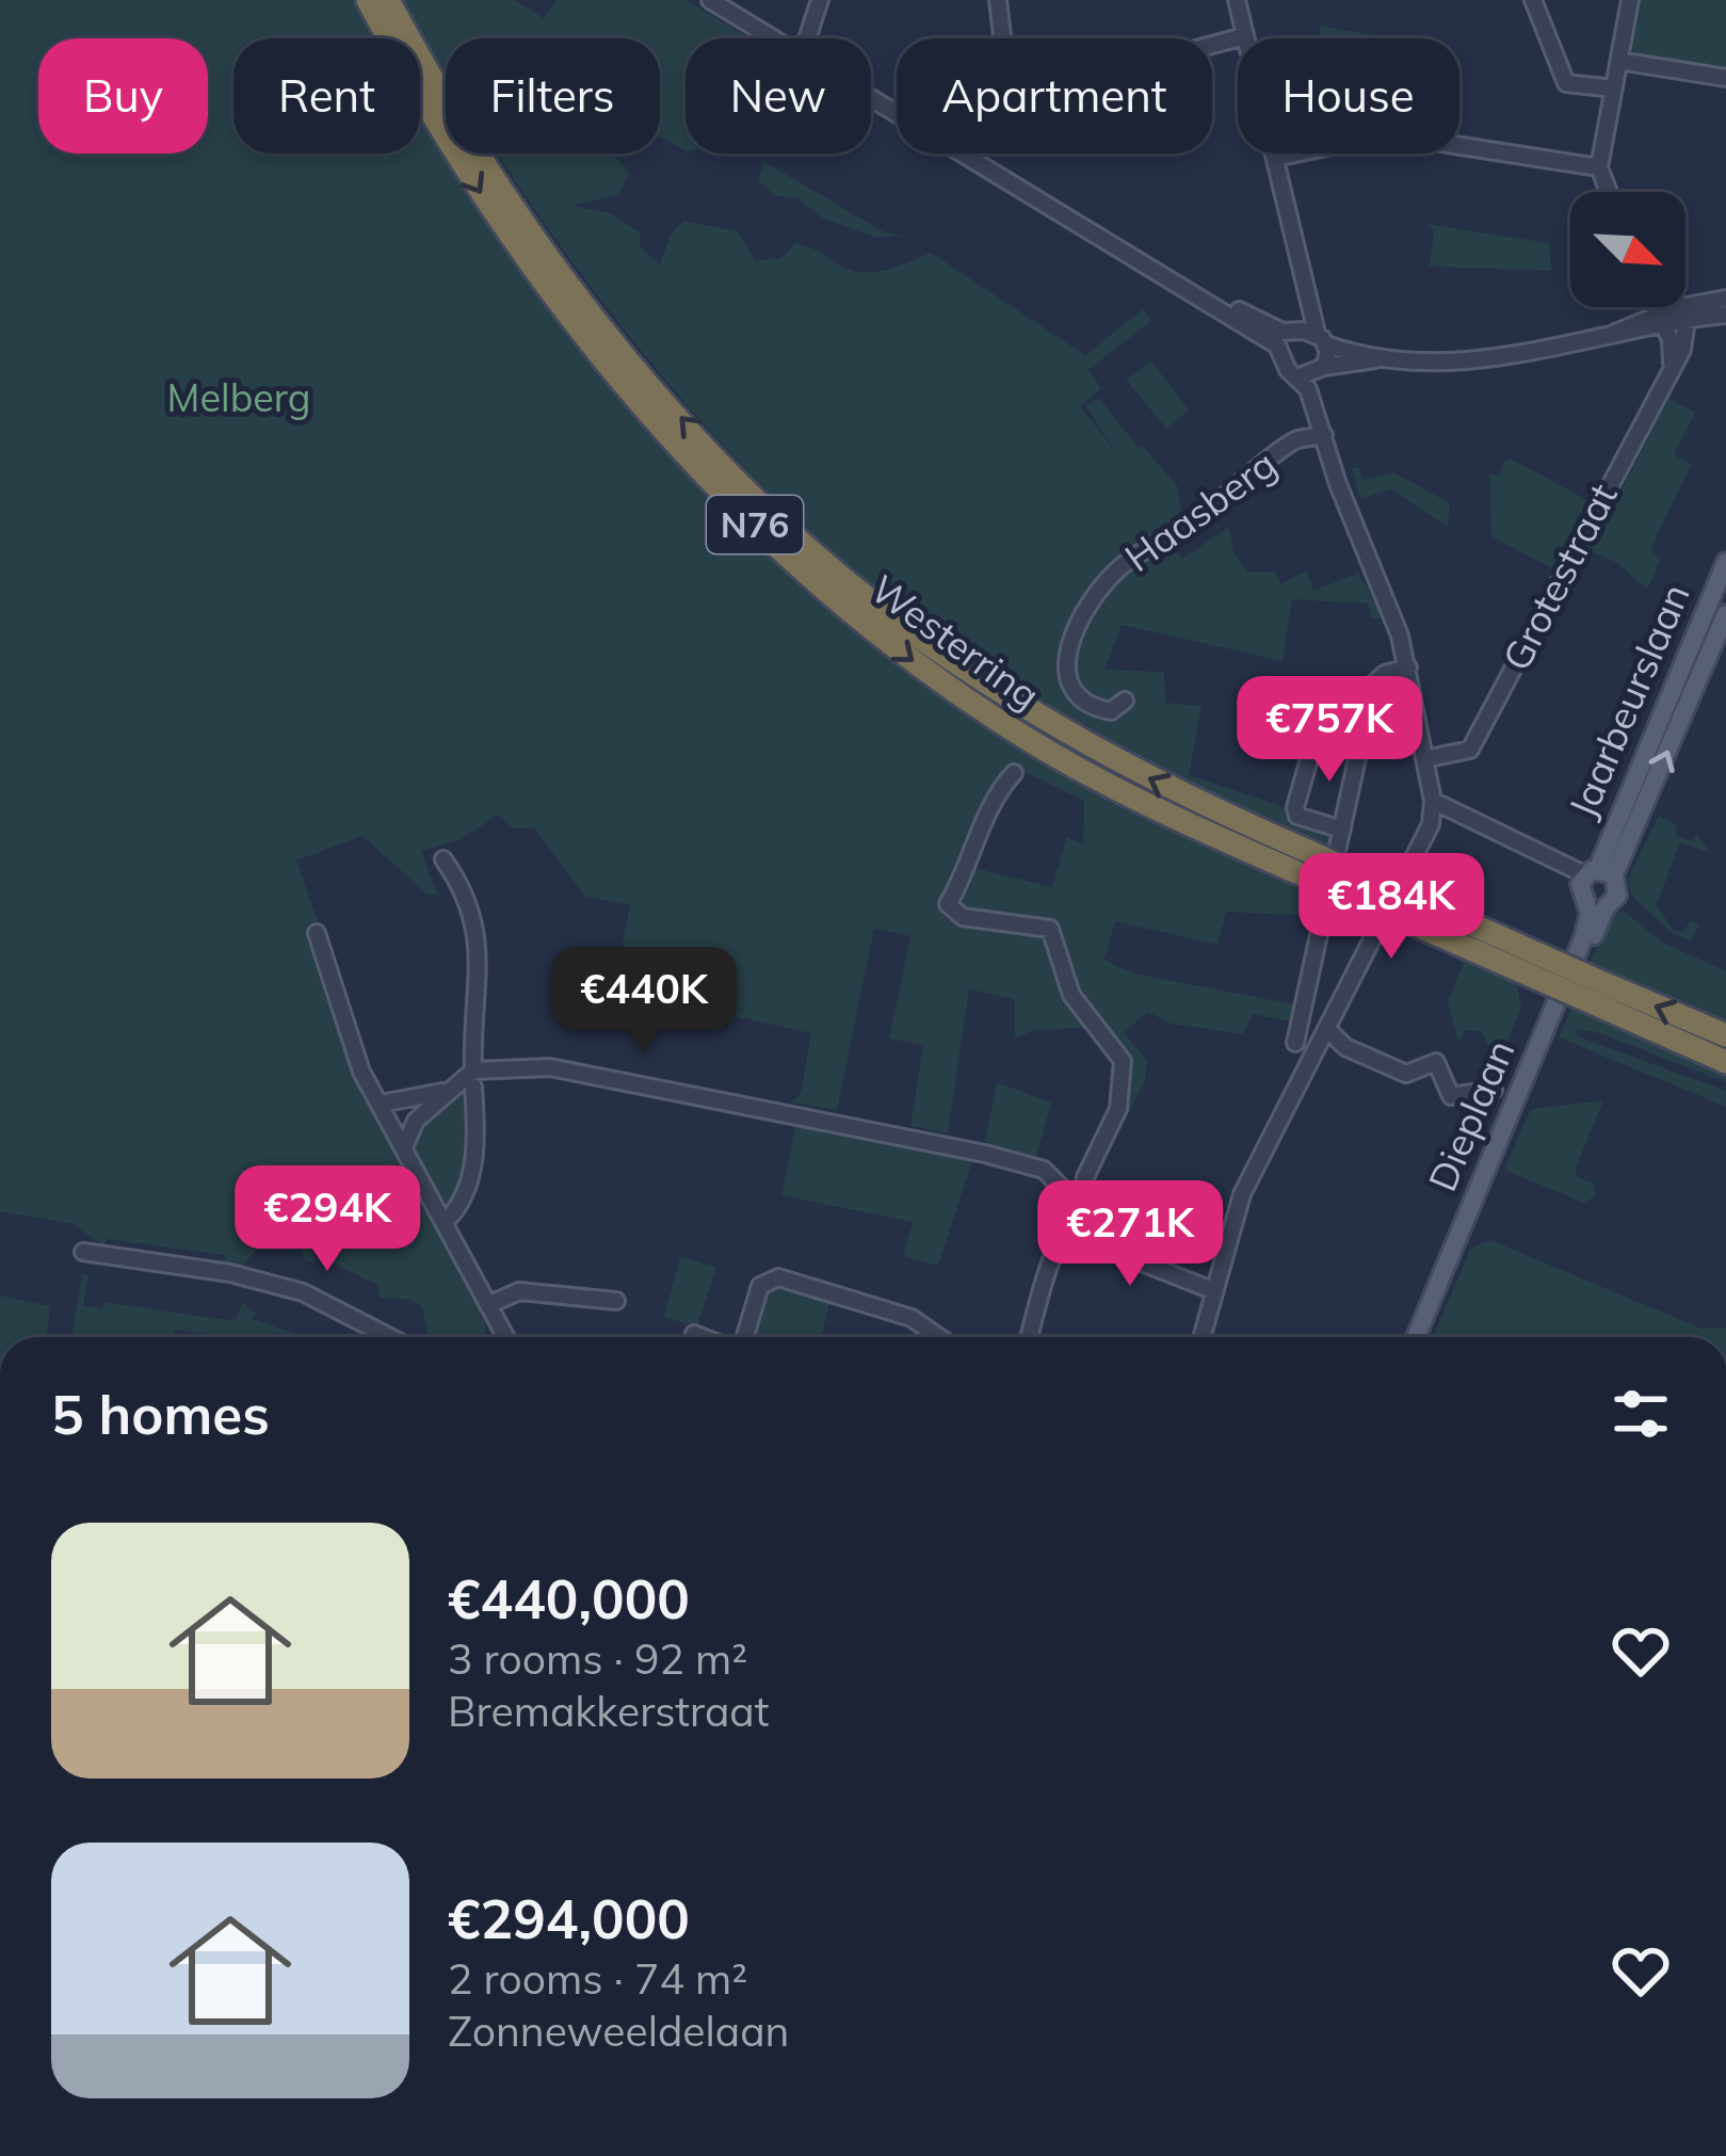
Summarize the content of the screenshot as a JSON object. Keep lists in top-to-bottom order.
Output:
{
  "streets": {
    "highway": ["N76", "Westerring"],
    "main road": ["Jaarbeurslaan", "Dieplaan"],
    "street": ["Haasberg", "Grotestraat"]
  },
  "crossings": [
    ["Jaarbeurslaan", "Dieplaan"]
  ],
  "parks": ["Melberg"],
  "north": "bottom right",
  "page": {
    "chip": [
      "Buy",
      "Rent",
      "Filters",
      "New",
      "Apartment",
      "House"
    ],
    "price": [
      "€757K",
      "€184K",
      "€440K",
      "€294K",
      "€271K"
    ],
    "heading": "5 homes",
    "list": [
      {
        "name": "€440,000",
        "note": "3 rooms · 92 m² · Bremakkerstraat"
      },
      {
        "name": "€294,000",
        "note": "2 rooms · 74 m² · Zonneweeldelaan"
      }
    ]
  }
}
